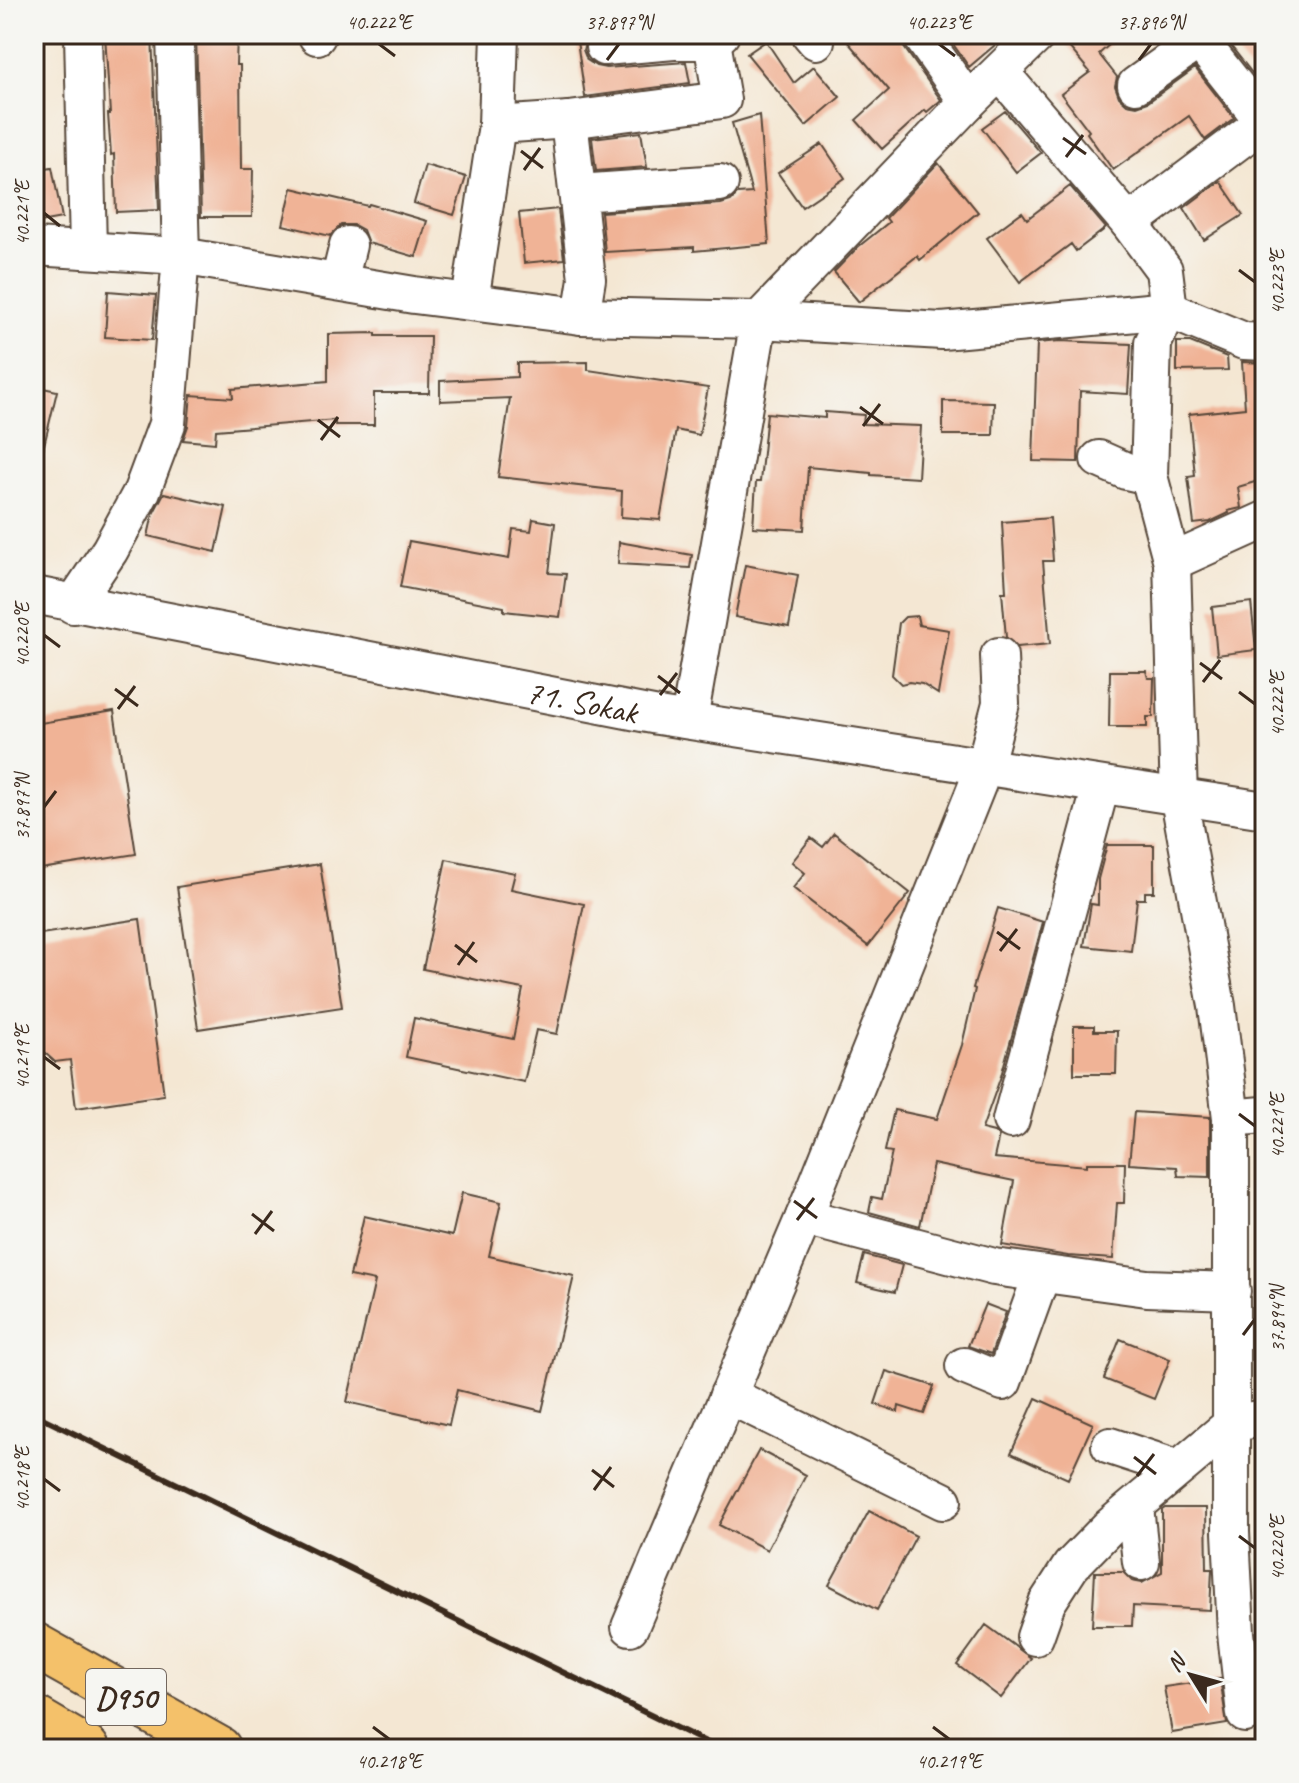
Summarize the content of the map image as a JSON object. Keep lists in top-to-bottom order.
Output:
{
  "streets": {
    "highway": ["D950"],
    "street": ["71. Sokak"]
  },
  "north": "top left",
  "coordinates": [
    "40.222°E",
    "37.897°N",
    "40.223°E",
    "37.896°N",
    "40.221°E",
    "40.220°E",
    "40.219°E",
    "37.894°N",
    "40.218°E"
  ]
}
